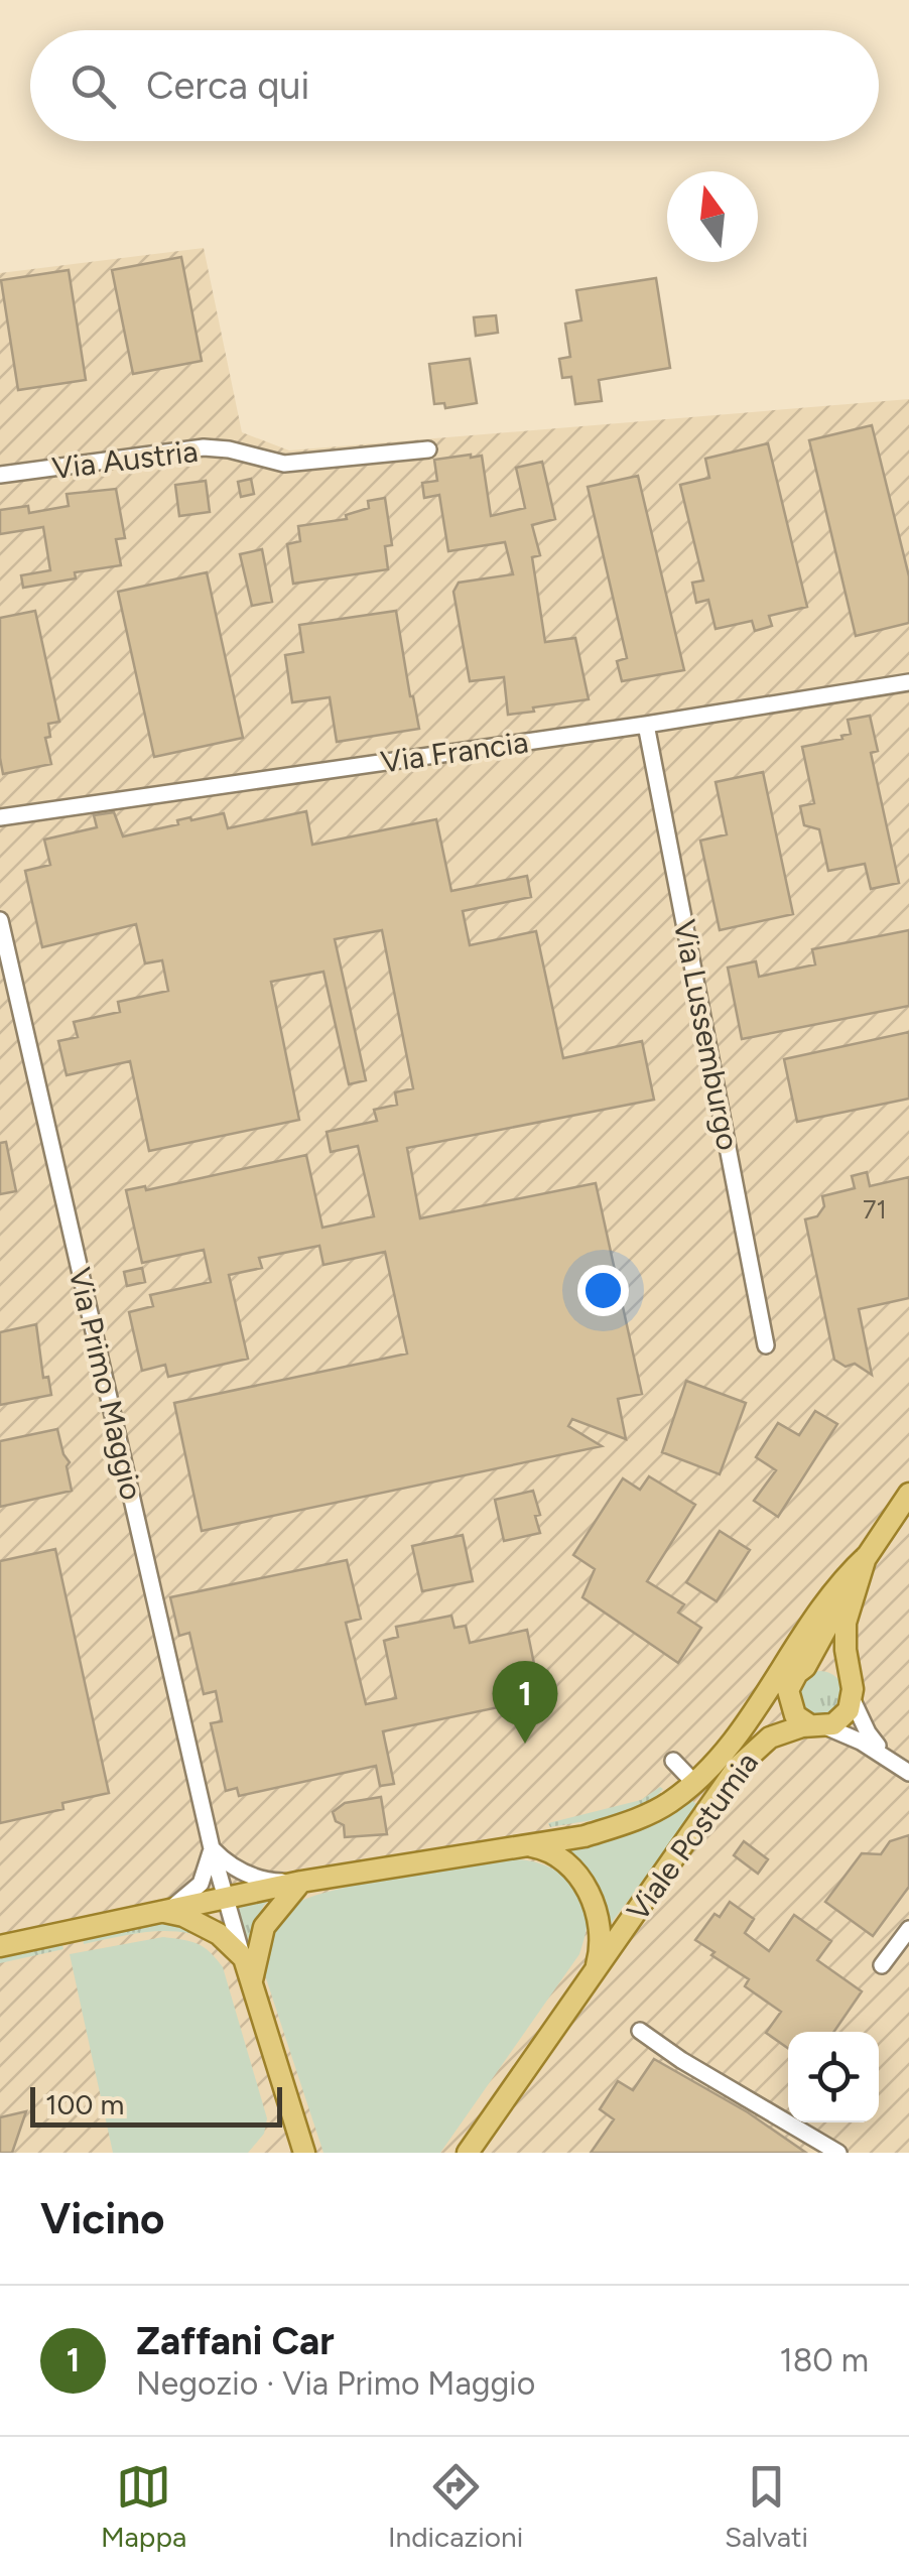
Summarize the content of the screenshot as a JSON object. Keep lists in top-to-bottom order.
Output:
{
  "streets": {
    "main road": ["Viale Postumia"],
    "street": [
      "Via Austria",
      "Via Francia",
      "Via Lussemburgo",
      "Via Primo Maggio"
    ]
  },
  "crossings": [
    ["Via Francia", "Via Lussemburgo"]
  ],
  "house_numbers": ["71"],
  "scale_bar": "100 m",
  "north": "top",
  "page": {
    "search": "Cerca qui",
    "pins": "1",
    "scale": "100 m",
    "heading": "Vicino",
    "list": [
      {
        "mark": "1",
        "name": "Zaffani Car",
        "note": "Negozio · Via Primo Maggio",
        "value": "180 m"
      }
    ],
    "nav": ["Mappa", "Indicazioni", "Salvati"]
  }
}
